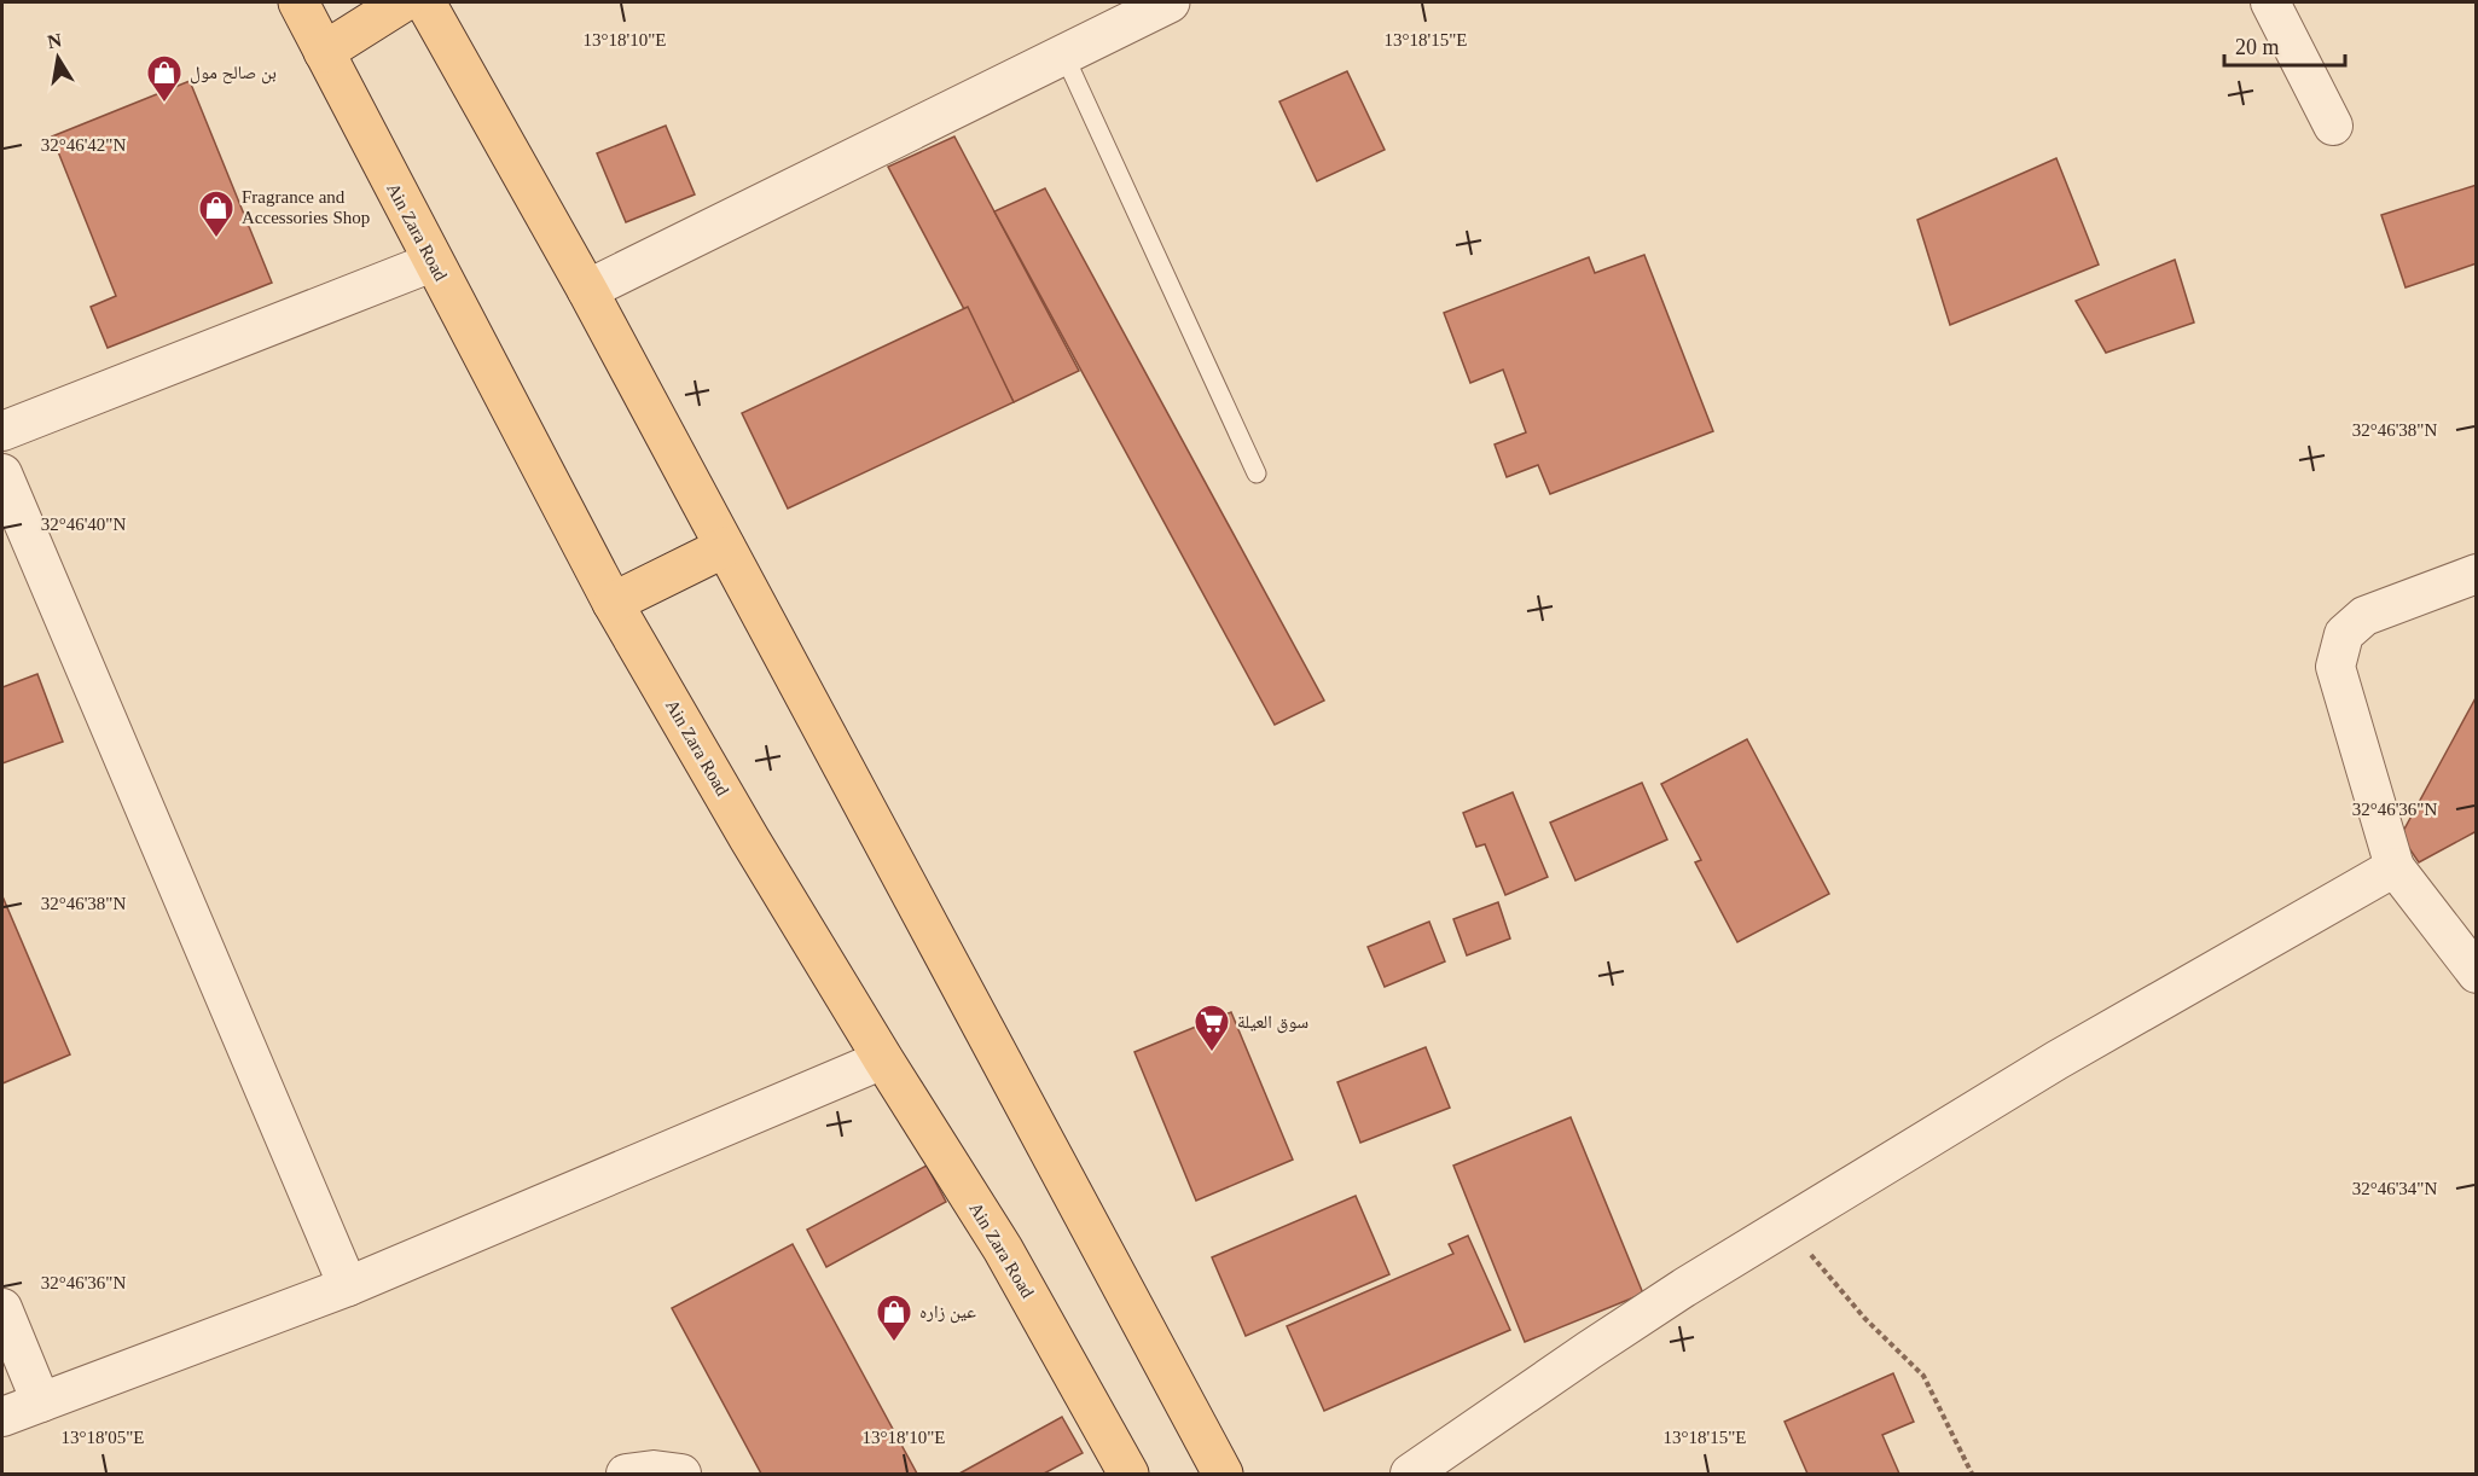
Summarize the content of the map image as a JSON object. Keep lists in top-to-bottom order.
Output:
{
  "streets": {
    "main road": ["Ain Zara Road"]
  },
  "places": {
    "shop": ["بن صالح مول", "Fragrance and Accessories Shop", "عين زاره"],
    "supermarket": ["سوق العيلة"]
  },
  "scale_bar": "20 m",
  "north": "top",
  "coordinates": [
    "13°18'10\"E",
    "13°18'15\"E",
    "32°46'42\"N",
    "32°46'38\"N",
    "32°46'40\"N",
    "32°46'36\"N",
    "32°46'34\"N",
    "13°18'05\"E"
  ]
}
